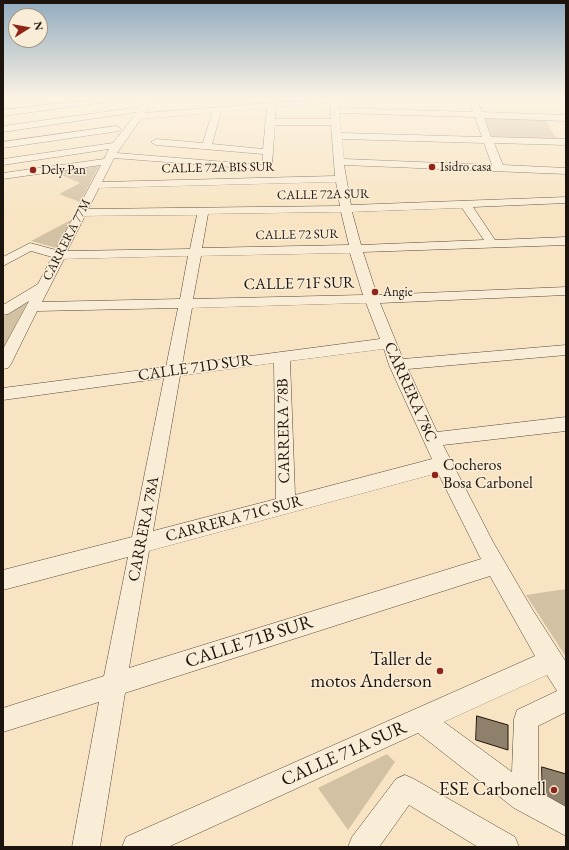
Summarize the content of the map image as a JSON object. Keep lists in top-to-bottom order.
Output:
{
  "streets": {
    "street": [
      "CALLE 72A BIS SUR",
      "CALLE 72A SUR",
      "CALLE 72 SUR",
      "CARRERA 77M",
      "CALLE 71F SUR",
      "CALLE 71D SUR",
      "CARRERA 78C",
      "CARRERA 78B",
      "CARRERA 71C SUR",
      "CARRERA 78A",
      "CALLE 71B SUR",
      "CALLE 71A SUR"
    ]
  },
  "crossings": [
    ["CALLE 72A BIS SUR", "CARRERA 77M"],
    ["CALLE 72A BIS SUR", "CARRERA 78C"],
    ["CALLE 72A SUR", "CARRERA 77M"],
    ["CALLE 72A SUR", "CARRERA 78C"],
    ["CALLE 72A SUR", "CARRERA 78A"],
    ["CALLE 72 SUR", "CARRERA 77M"],
    ["CALLE 72 SUR", "CARRERA 78C"],
    ["CALLE 72 SUR", "CARRERA 78A"],
    ["CARRERA 77M", "CALLE 71F SUR"],
    ["CALLE 71F SUR", "CARRERA 78C"],
    ["CALLE 71F SUR", "CARRERA 78A"],
    ["CALLE 71D SUR", "CARRERA 78C"],
    ["CALLE 71D SUR", "CARRERA 78B"],
    ["CALLE 71D SUR", "CARRERA 78A"],
    ["CARRERA 78C", "CARRERA 71C SUR"],
    ["CARRERA 78C", "CALLE 71B SUR"],
    ["CARRERA 78C", "CALLE 71A SUR"],
    ["CARRERA 78B", "CARRERA 71C SUR"],
    ["CARRERA 71C SUR", "CARRERA 78A"],
    ["CARRERA 78A", "CALLE 71B SUR"]
  ],
  "places": [
    "Isidro casa",
    "Dely Pan",
    "Angie",
    "Cocheros Bosa Carbonel",
    "Taller de motos Anderson",
    "ESE Carbonell"
  ],
  "north": "right"
}
